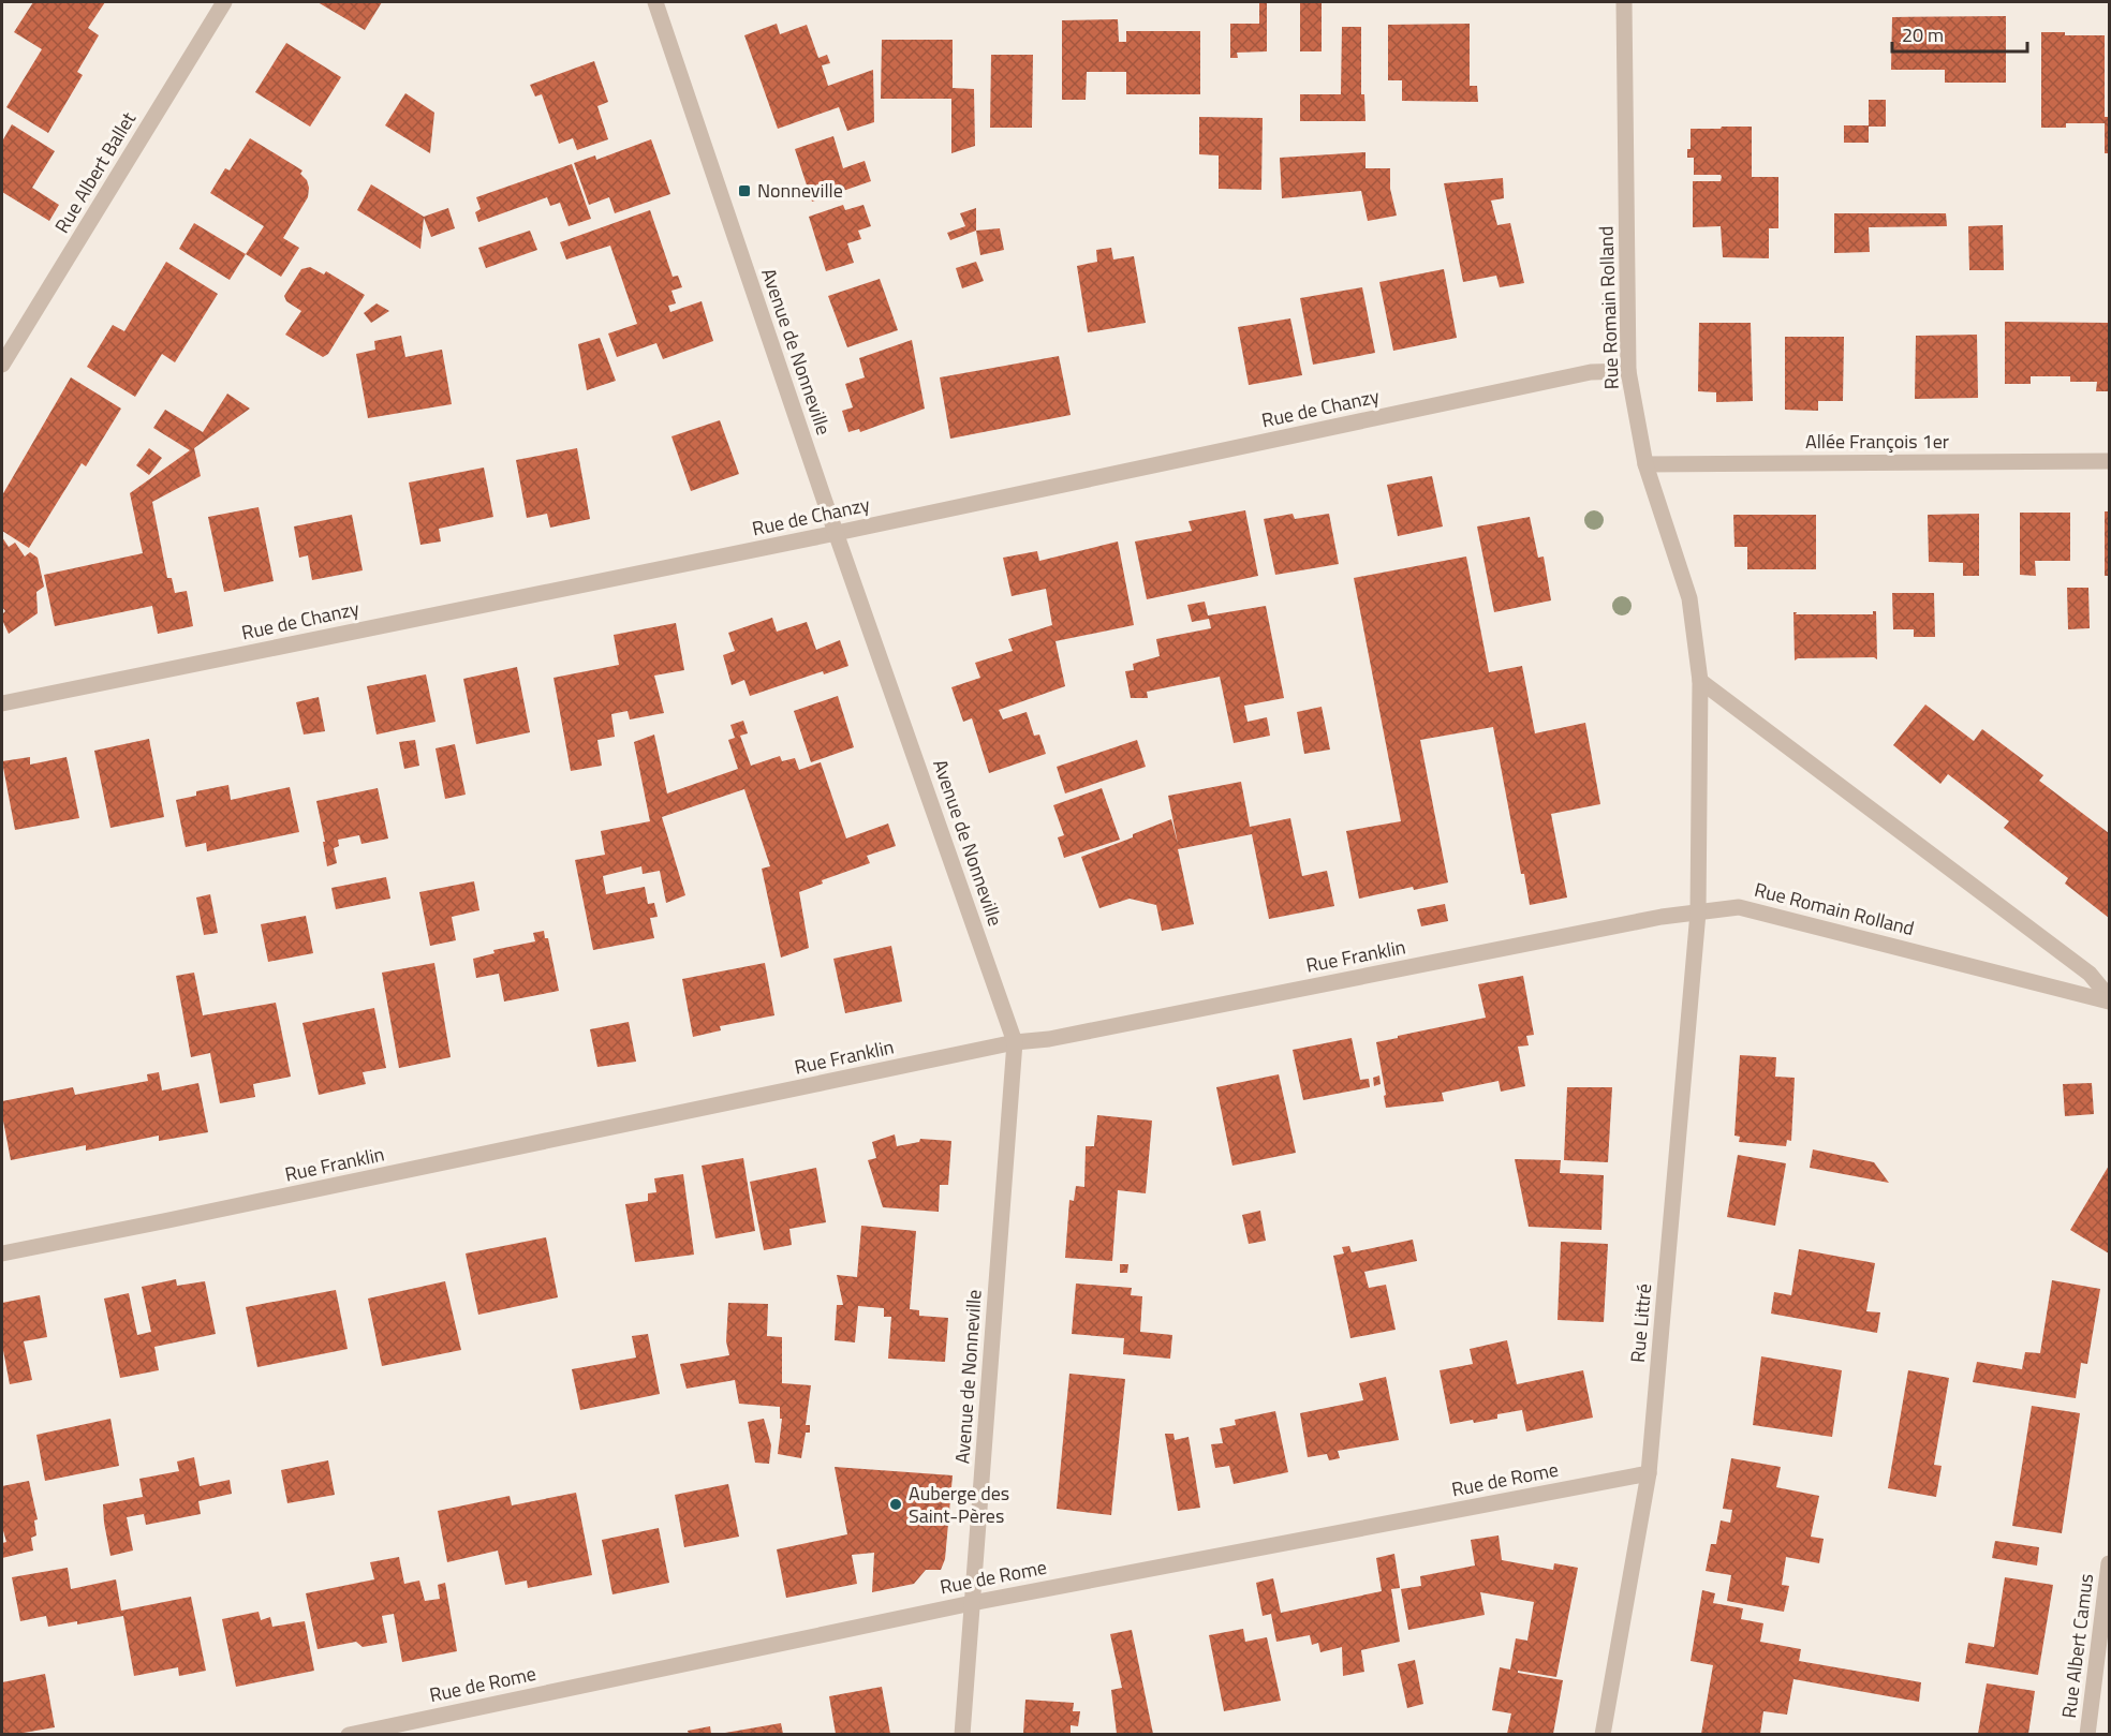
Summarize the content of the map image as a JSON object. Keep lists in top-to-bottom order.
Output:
{
  "streets": {
    "street": [
      "Rue Albert Ballet",
      "Rue Romain Rolland",
      "Avenue de Nonneville",
      "Rue de Chanzy",
      "Allée François 1er",
      "Rue Franklin",
      "Rue Littré",
      "Rue de Rome",
      "Rue Albert Camus"
    ]
  },
  "crossings": [
    ["Rue Romain Rolland", "Rue de Chanzy"],
    ["Rue Romain Rolland", "Allée François 1er"],
    ["Rue Romain Rolland", "Rue Franklin"],
    ["Rue Romain Rolland", "Rue Littré"],
    ["Avenue de Nonneville", "Rue de Chanzy"],
    ["Avenue de Nonneville", "Rue Franklin"],
    ["Avenue de Nonneville", "Rue de Rome"],
    ["Rue Franklin", "Rue Littré"],
    ["Rue Littré", "Rue de Rome"]
  ],
  "places": {
    "transit": ["Nonneville"],
    "other": ["Auberge des Saint-Pères"]
  },
  "scale_bar": "20 m"
}
